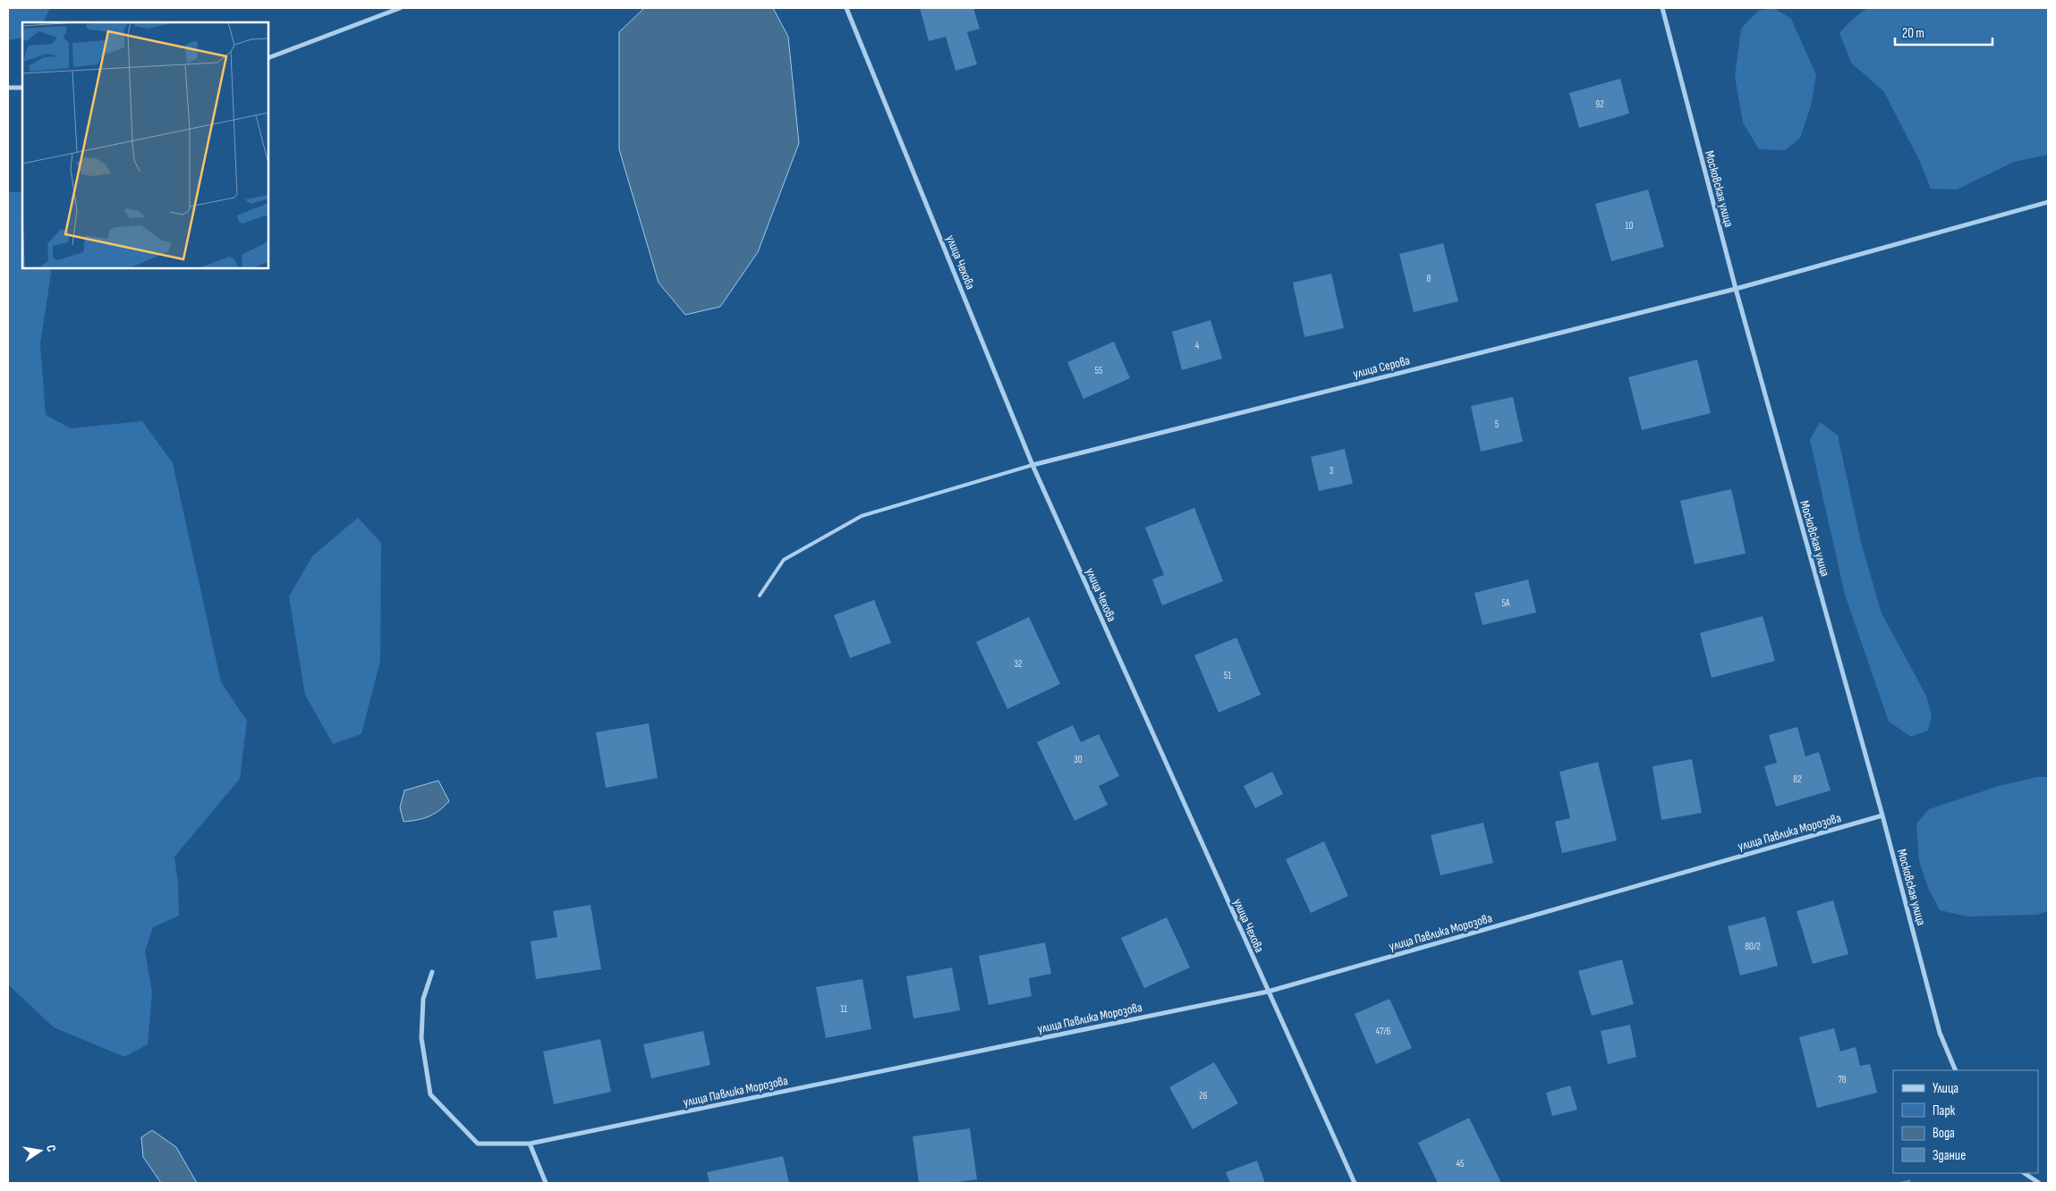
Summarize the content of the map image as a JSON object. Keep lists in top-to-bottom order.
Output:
{
  "streets": {
    "street": [
      "Московская улица",
      "улица Чехова",
      "улица Серова",
      "улица Павлика Морозова"
    ]
  },
  "crossings": [
    ["Московская улица", "улица Серова"],
    ["Московская улица", "улица Павлика Морозова"],
    ["улица Чехова", "улица Серова"],
    ["улица Чехова", "улица Павлика Морозова"]
  ],
  "house_numbers": [
    "92",
    "10",
    "8",
    "4",
    "55",
    "5",
    "3",
    "5А",
    "32",
    "51",
    "30",
    "82",
    "80/2",
    "11",
    "47/6",
    "78",
    "26",
    "45"
  ],
  "legend": [
    "Улица",
    "Парк",
    "Вода",
    "Здание"
  ],
  "scale_bar": "20 m",
  "north": "right"
}
